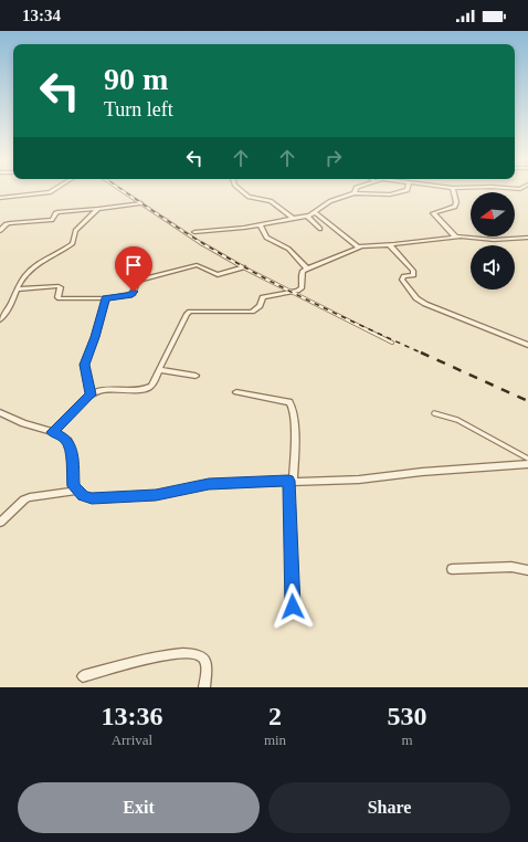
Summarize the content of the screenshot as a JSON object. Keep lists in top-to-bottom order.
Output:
{
  "north": "left",
  "page": {
    "status": "13:34",
    "turn": ["90 m", "Turn left"],
    "eta": [
      "13:36",
      "Arrival",
      "2",
      "min",
      "530",
      "m"
    ],
    "buttons": ["Exit", "Share"]
  }
}
